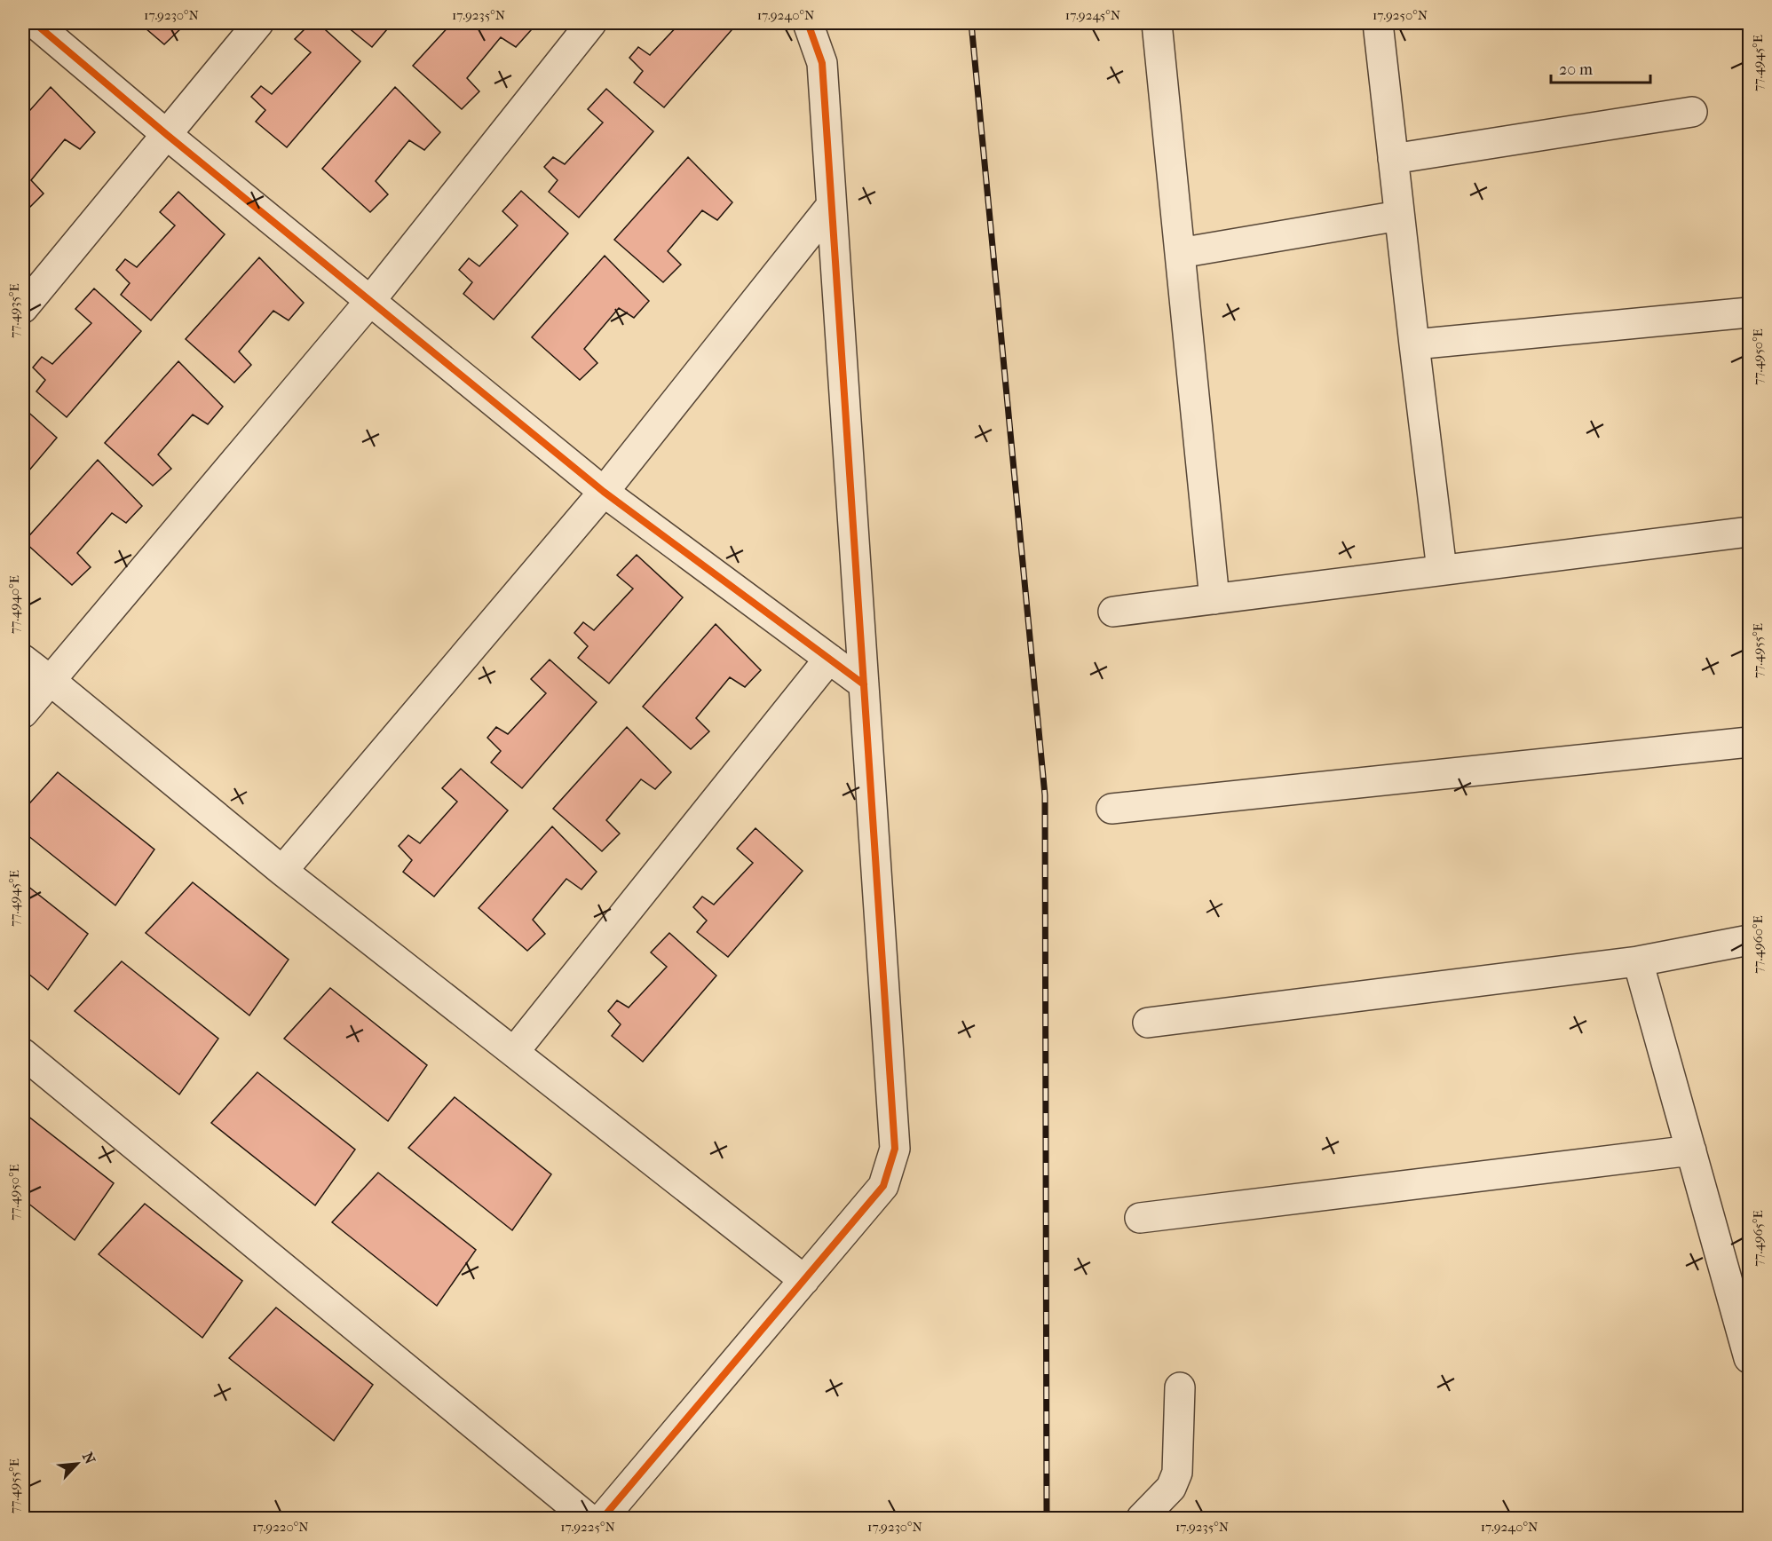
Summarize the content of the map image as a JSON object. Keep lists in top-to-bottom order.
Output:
{
  "scale_bar": "20 m",
  "north": "top right",
  "coordinates": [
    "17.9230°N",
    "17.9235°N",
    "17.9240°N",
    "17.9245°N",
    "17.9250°N",
    "77.4945°E",
    "77.4935°E",
    "77.4950°E",
    "77.4940°E",
    "77.4955°E",
    "77.4960°E",
    "77.4965°E",
    "17.9220°N",
    "17.9225°N"
  ]
}
